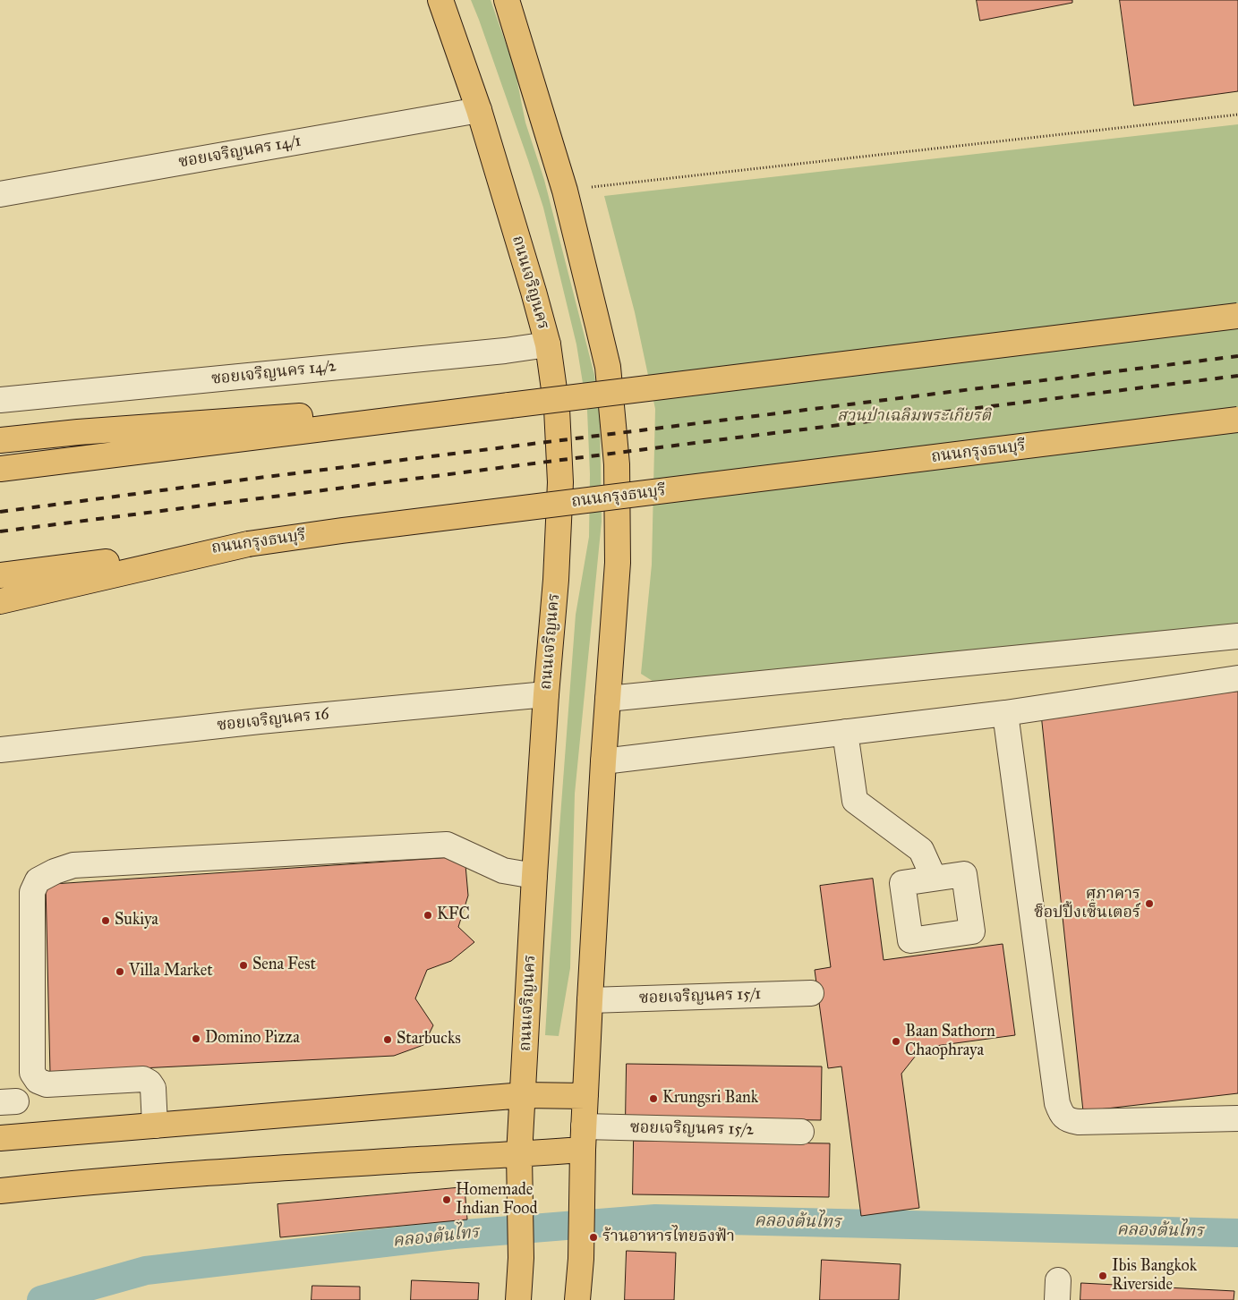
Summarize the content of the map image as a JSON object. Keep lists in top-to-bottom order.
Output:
{
  "streets": {
    "main road": ["ถนนเจริญนคร", "ถนนกรุงธนบุรี"],
    "street": [
      "ซอยเจริญนคร 14/1",
      "ซอยเจริญนคร 14/2",
      "ซอยเจริญนคร 16",
      "ซอยเจริญนคร 15/1",
      "ซอยเจริญนคร 15/2"
    ]
  },
  "crossings": [
    ["ซอยเจริญนคร 14/1", "ถนนเจริญนคร"],
    ["ถนนเจริญนคร", "ซอยเจริญนคร 14/2"],
    ["ถนนเจริญนคร", "ซอยเจริญนคร 16"]
  ],
  "water": ["คลองต้นไทร"],
  "parks": ["สวนป่าเฉลิมพระเกียรติ"],
  "places": [
    "ศุภาคาร ช็อปปิ้งเซ็นเตอร์",
    "KFC",
    "Sukiya",
    "Sena Fest",
    "Villa Market",
    "Domino Pizza",
    "Starbucks",
    "Baan Sathorn Chaophraya",
    "Krungsri Bank",
    "Homemade Indian Food",
    "ร้านอาหารไทยธงฟ้า",
    "Ibis Bangkok Riverside"
  ]
}
